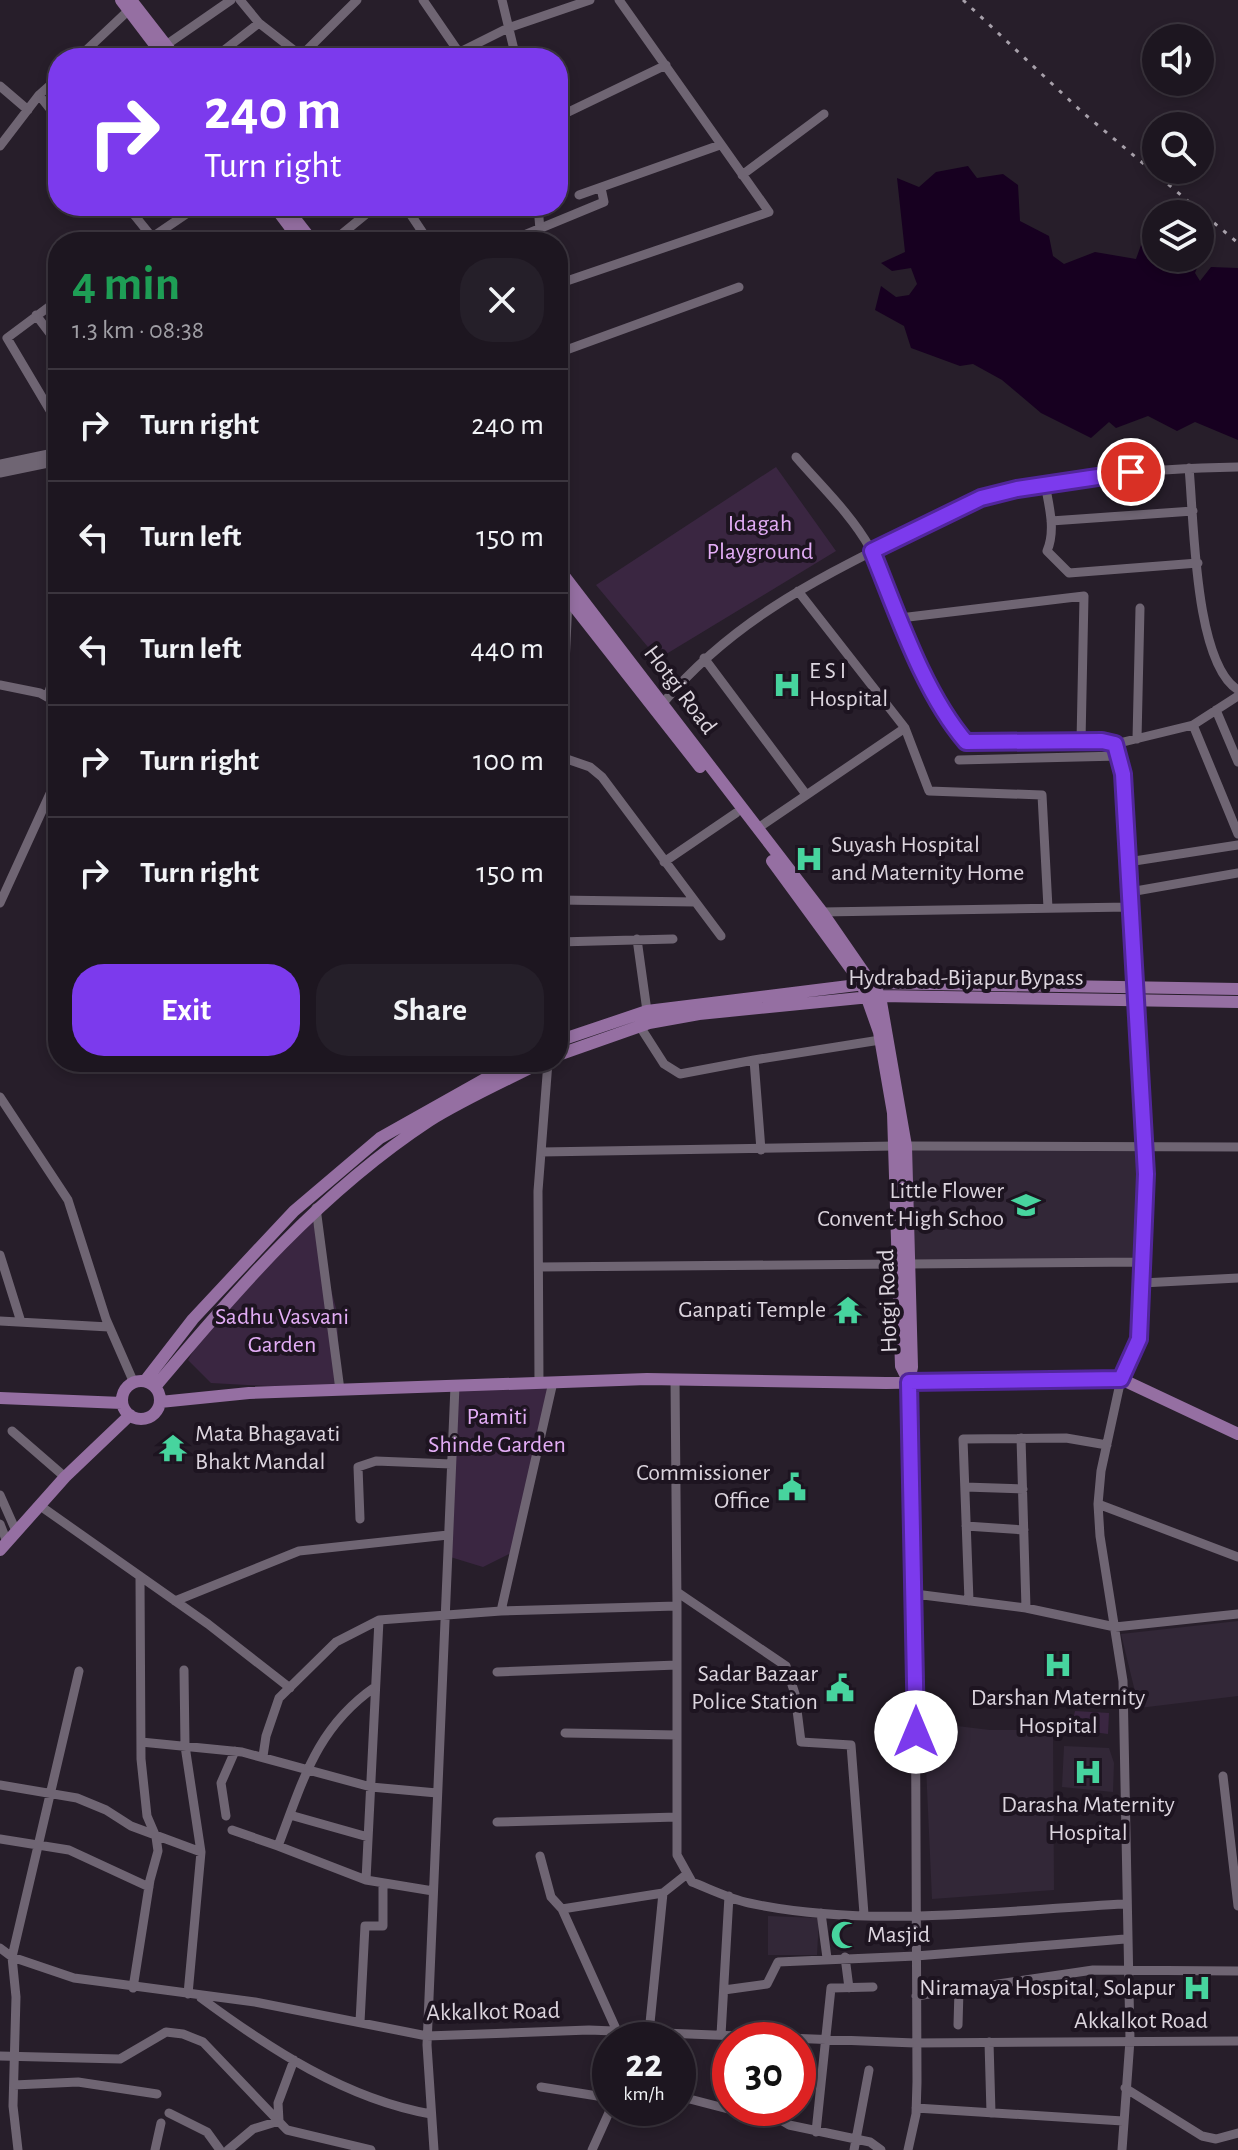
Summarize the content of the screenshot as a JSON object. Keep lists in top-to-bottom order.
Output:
{
  "streets": {
    "main road": ["Hotgi Road", "Hydrabad-Bijapur Bypass"],
    "street": ["Akkalkot Road"]
  },
  "crossings": [
    ["Hotgi Road", "Hydrabad-Bijapur Bypass"]
  ],
  "parks": ["Idagah Playground", "Sadhu Vasvani Garden", "Pamiti Shinde Garden"],
  "places": {
    "hospital": [
      "E S I Hospital",
      "Suyash Hospital and Maternity Home",
      "Darshan Maternity Hospital",
      "Darasha Maternity Hospital",
      "Niramaya Hospital, Solapur"
    ],
    "school or university": ["Little Flower Convent High Schoo"],
    "temple": ["Ganpati Temple", "Mata Bhagavati Bhakt Mandal"],
    "public building": ["Commissioner Office", "Sadar Bazaar Police Station"],
    "mosque": ["Masjid"]
  },
  "page": {
    "turn": ["240 m", "Turn right"],
    "heading": ["4 min", "1.3 km · 08:38"],
    "list": [
      {
        "name": "Turn right",
        "value": "240 m"
      },
      {
        "name": "Turn left",
        "value": "150 m"
      },
      {
        "name": "Turn left",
        "value": "440 m"
      },
      {
        "name": "Turn right",
        "value": "100 m"
      },
      {
        "name": "Turn right",
        "value": "150 m"
      }
    ],
    "buttons": ["Exit", "Share"],
    "speed": "22 km/h",
    "limit": "30"
  }
}
